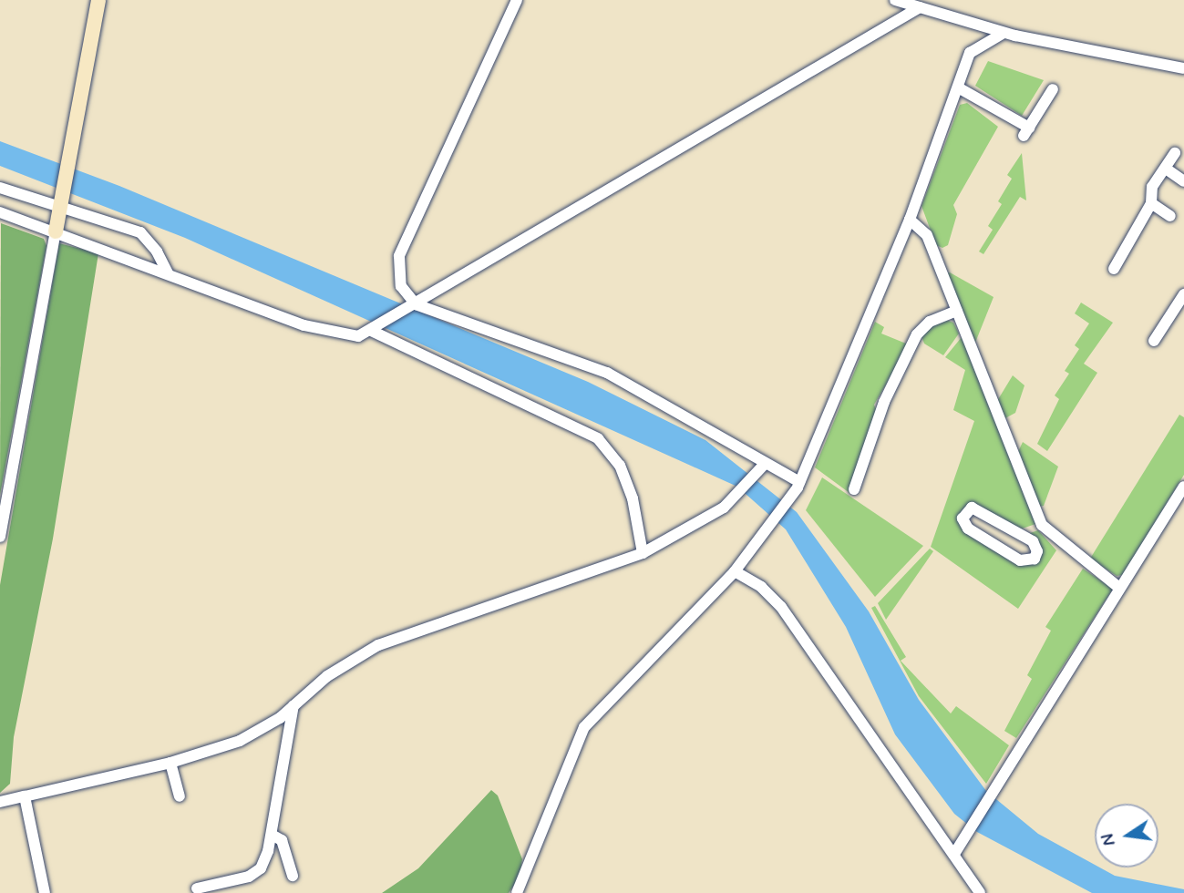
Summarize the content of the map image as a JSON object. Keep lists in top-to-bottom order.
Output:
{
  "north": "left"
}
